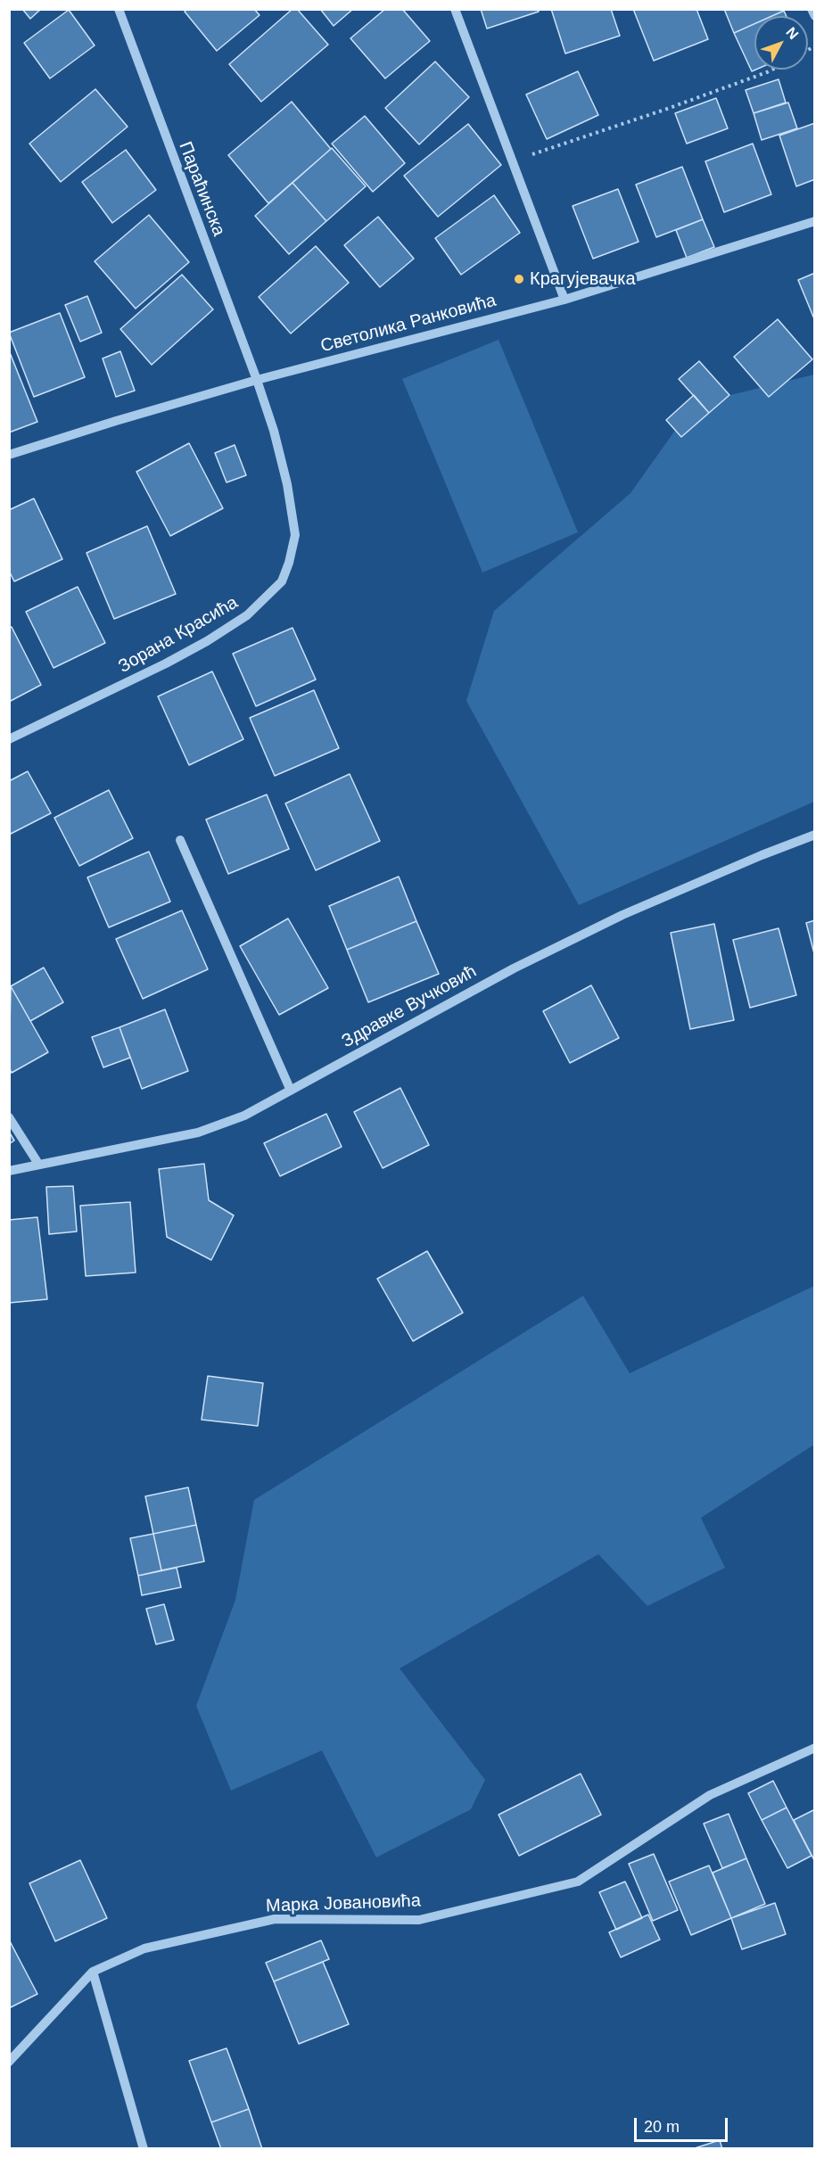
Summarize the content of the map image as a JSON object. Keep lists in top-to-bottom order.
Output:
{
  "streets": {
    "street": [
      "Параћинска",
      "Светолика Ранковића",
      "Зорана Красића",
      "Здравке Вучковић",
      "Марка Јовановића"
    ]
  },
  "crossings": [
    ["Параћинска", "Светолика Ранковића"],
    ["Параћинска", "Зорана Красића"],
    ["Светолика Ранковића", "Зорана Красића"]
  ],
  "places": ["Крагујевачка"],
  "scale_bar": "20 m",
  "north": "top right"
}
